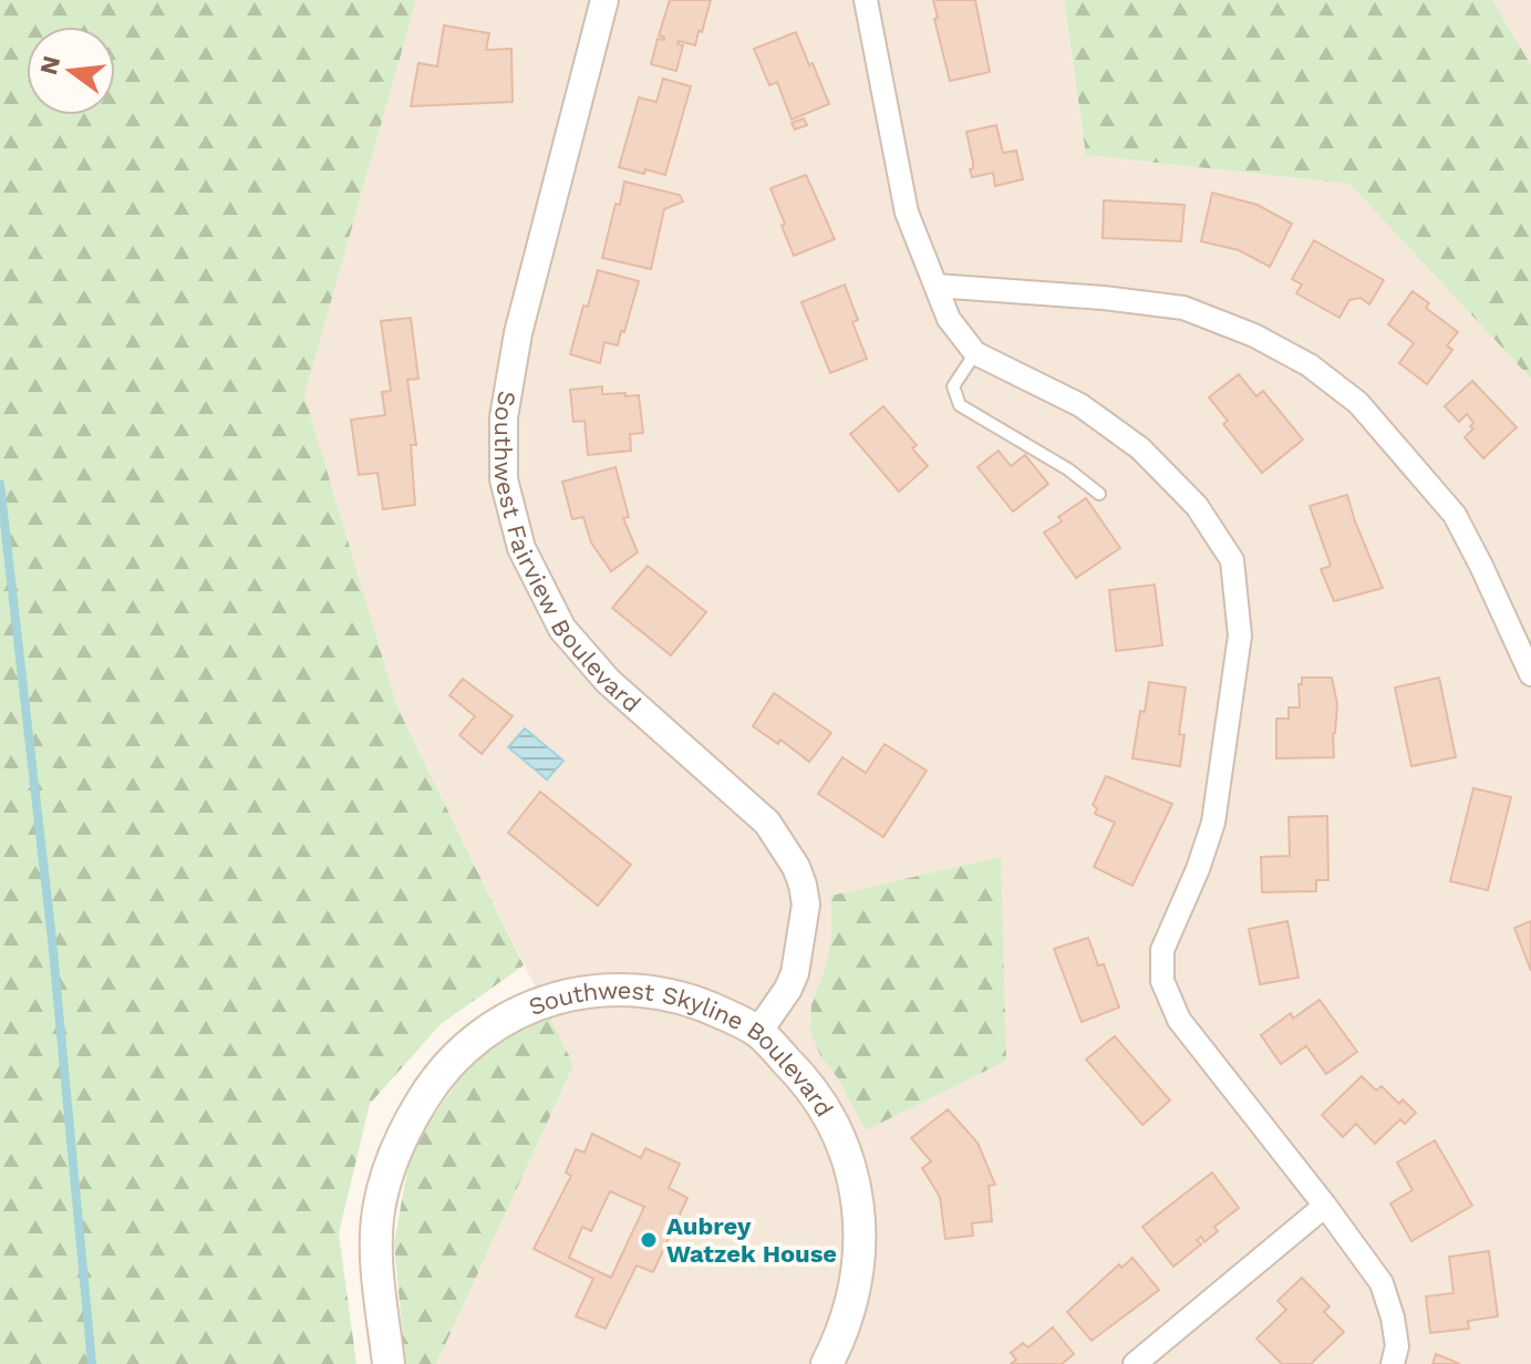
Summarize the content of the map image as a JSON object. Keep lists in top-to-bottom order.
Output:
{
  "streets": {
    "main road": ["Southwest Skyline Boulevard"],
    "street": ["Southwest Fairview Boulevard"]
  },
  "crossings": [
    ["Southwest Fairview Boulevard", "Southwest Skyline Boulevard"]
  ],
  "places": ["Aubrey Watzek House"],
  "north": "left"
}
